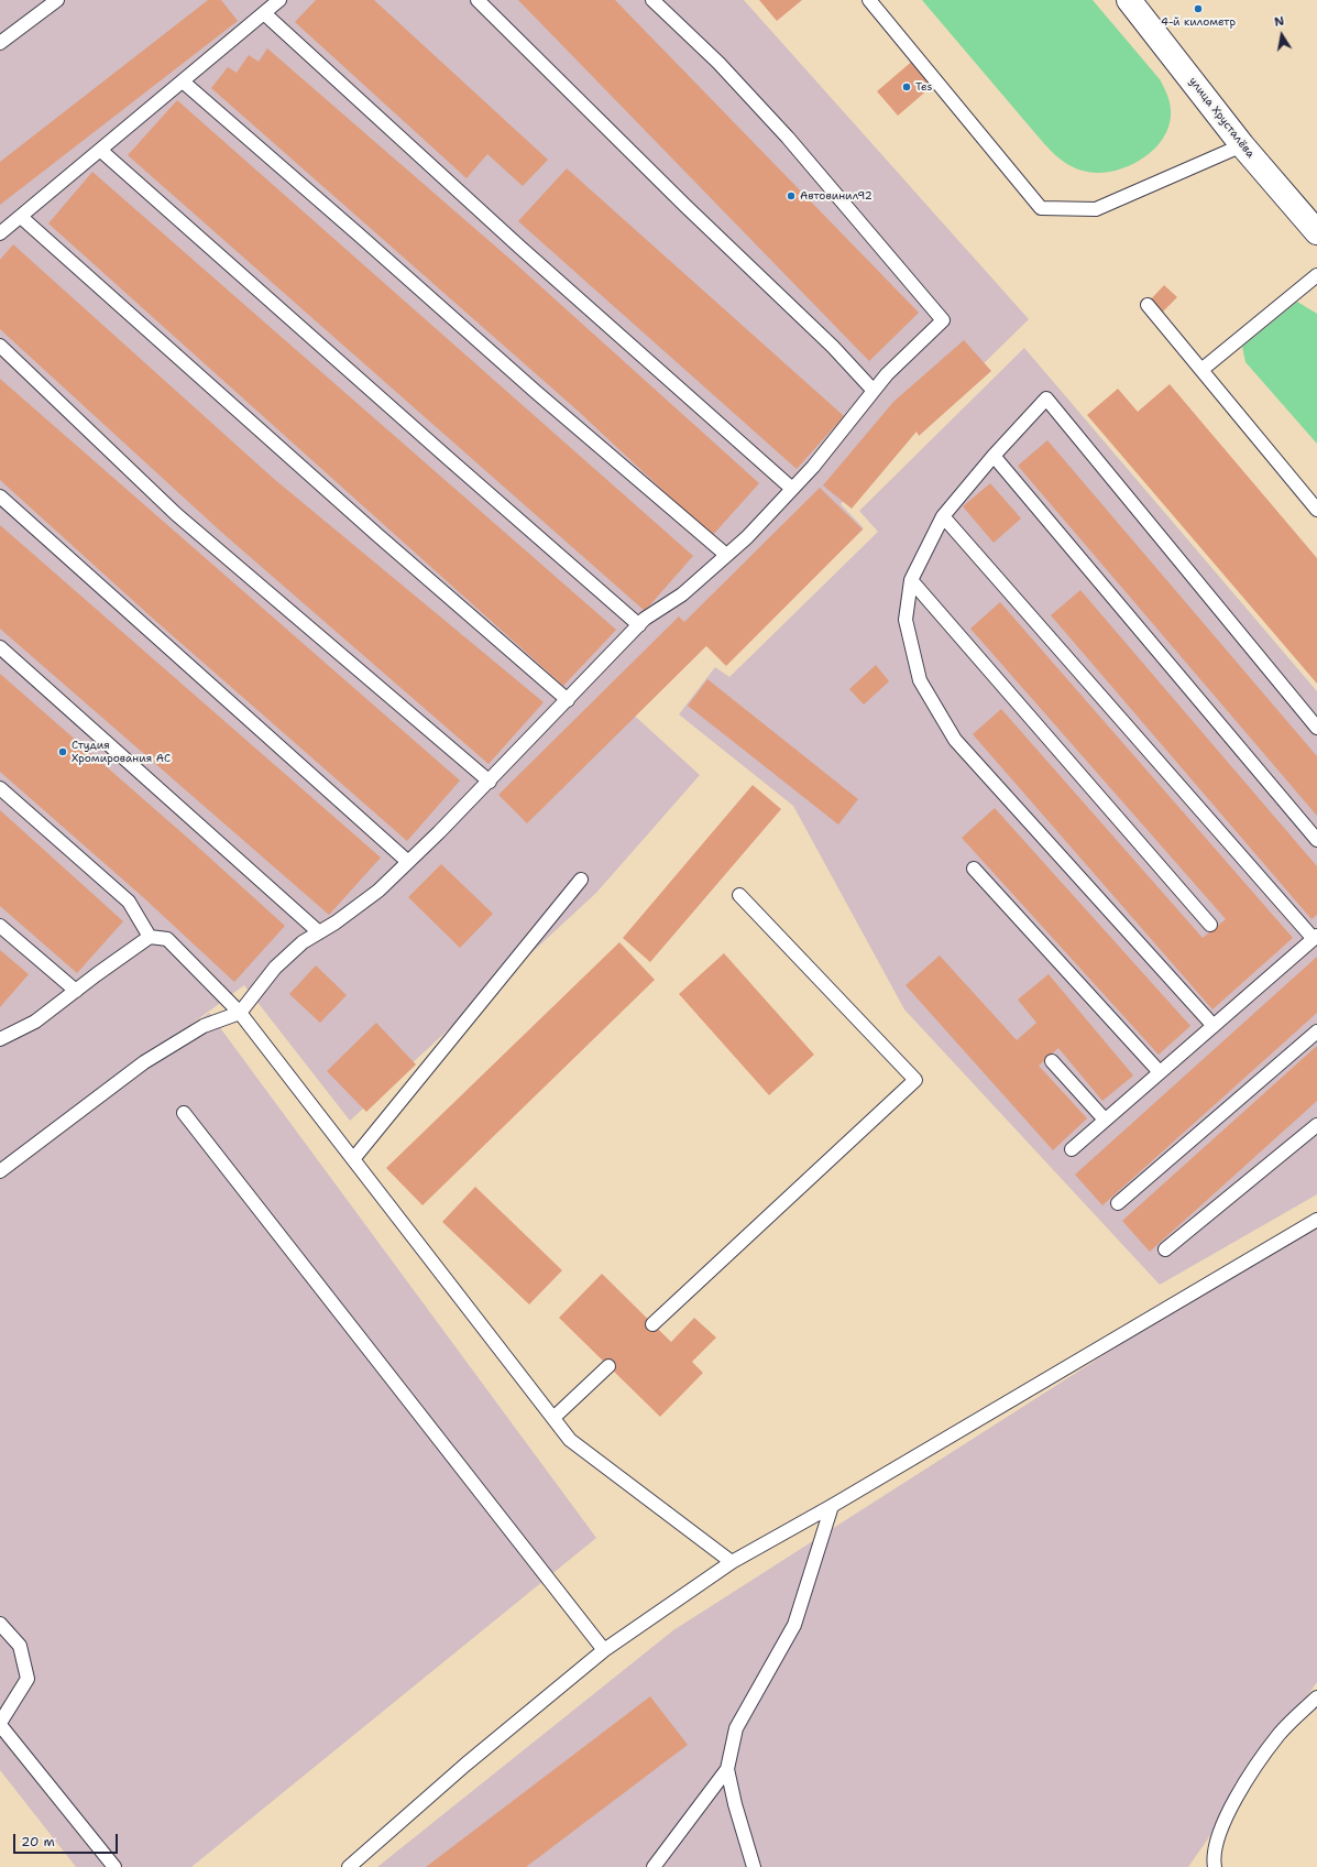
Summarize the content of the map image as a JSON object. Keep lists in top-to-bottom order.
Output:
{
  "streets": {
    "main road": ["улица Хрусталёва"]
  },
  "places": [
    "4-й километр",
    "Tes",
    "Автовинил92",
    "Студия Хромирования АС"
  ],
  "scale_bar": "20 m",
  "north": "top"
}
